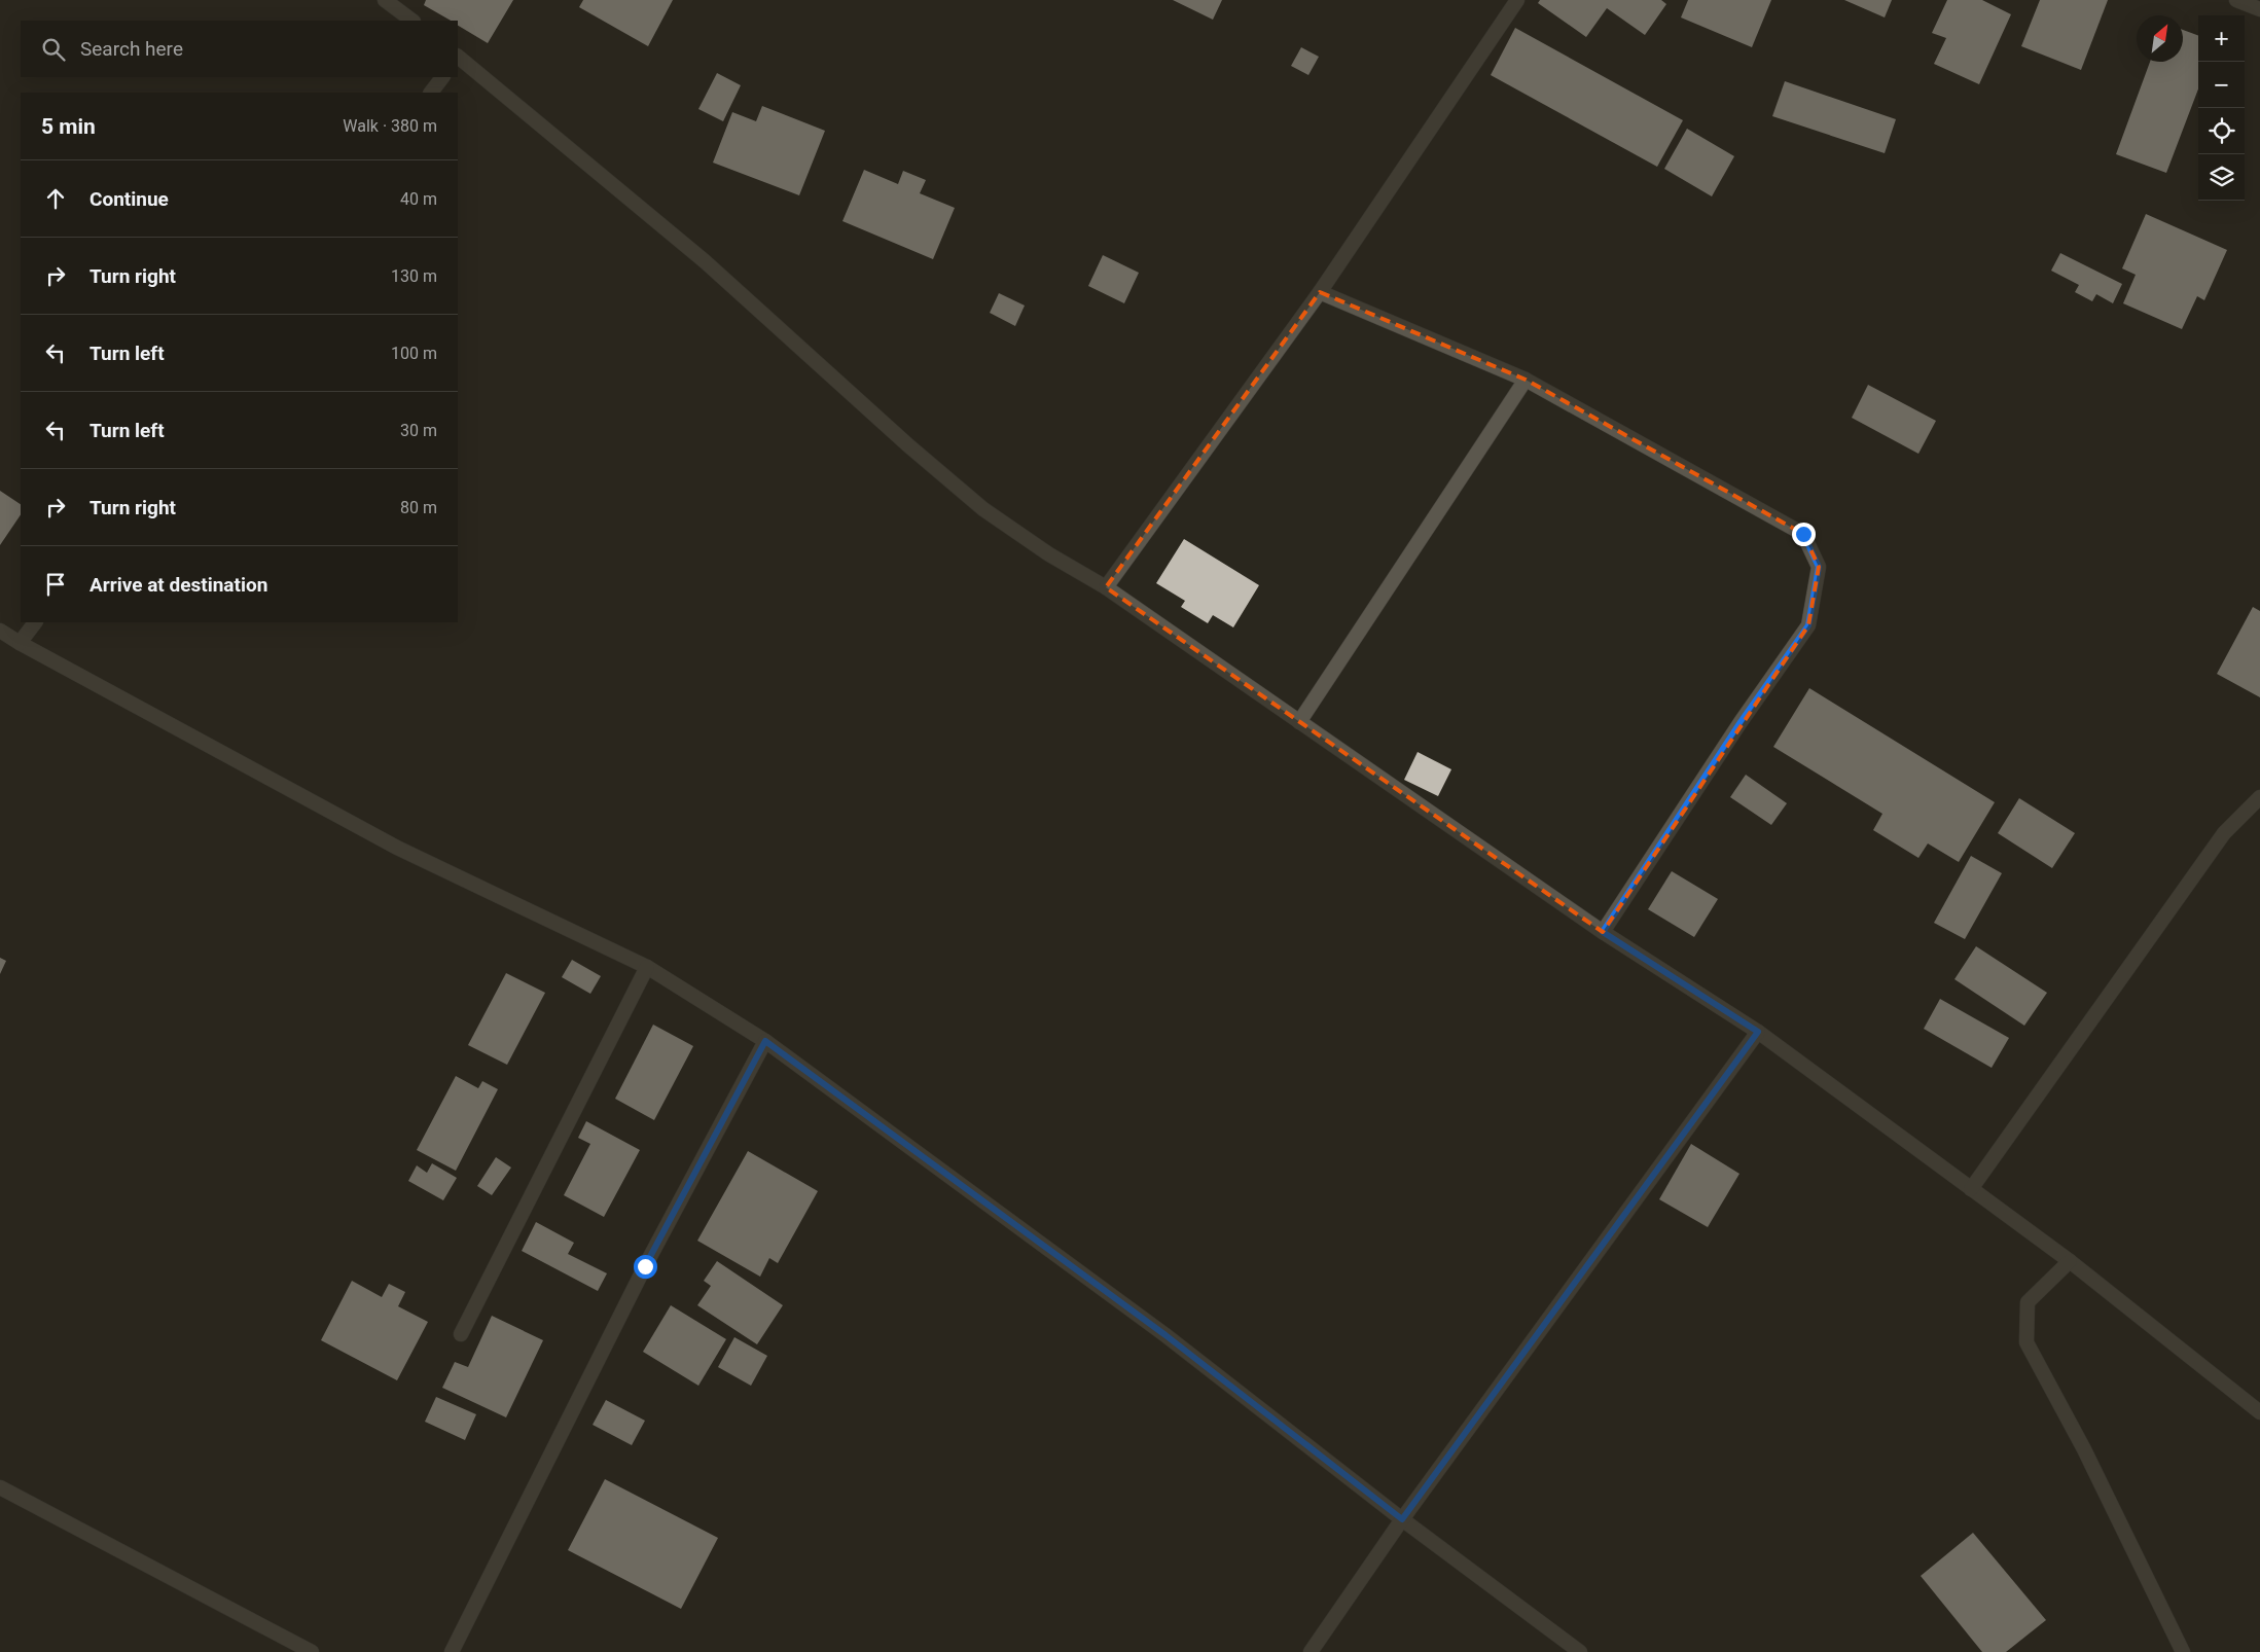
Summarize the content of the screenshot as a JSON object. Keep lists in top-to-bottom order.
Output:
{
  "north": "top right",
  "page": {
    "map_buttons": ["+", "−"],
    "search": "Search here",
    "heading": ["5 min", "Walk · 380 m"],
    "list": [
      ["Continue", "40 m"],
      ["Turn right", "130 m"],
      ["Turn left", "100 m"],
      ["Turn left", "30 m"],
      ["Turn right", "80 m"],
      "Arrive at destination"
    ]
  }
}
